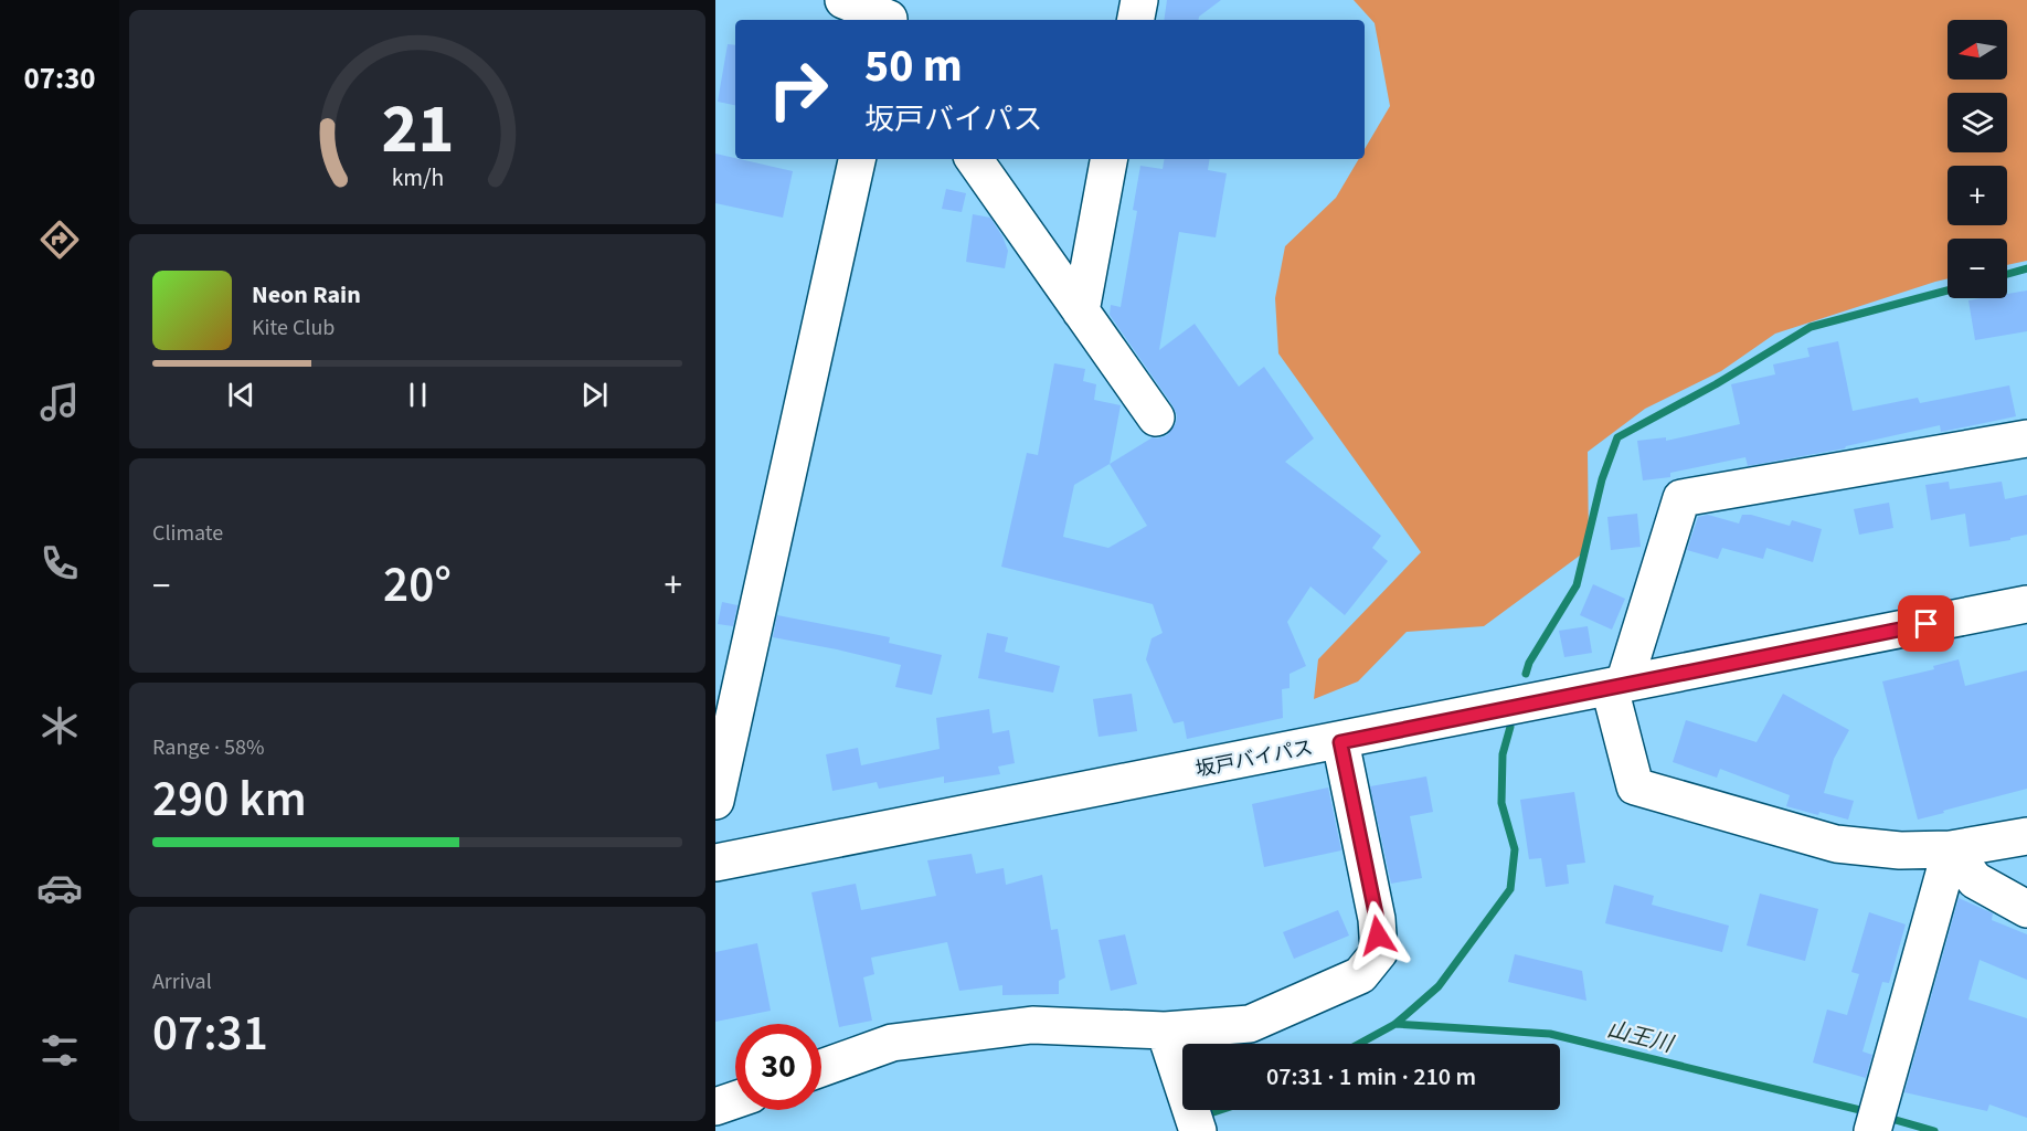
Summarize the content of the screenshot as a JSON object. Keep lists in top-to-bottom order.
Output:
{
  "streets": {
    "main road": ["坂戸バイパス"]
  },
  "water": ["山王川"],
  "north": "left",
  "page": {
    "tabs": "07:30",
    "map_buttons": ["+", "−"],
    "turn": ["50 m", "坂戸バイパス"],
    "song": ["Neon Rain", "Kite Club"],
    "tile": [
      "Climate",
      ["Range · 58%", "290 km"],
      ["Arrival", "07:31"]
    ],
    "heat": ["−", "20°", "+"],
    "limit": "30",
    "trip": "07:31 · 1 min · 210 m",
    "gauge": ["21", "km/h"]
  }
}
